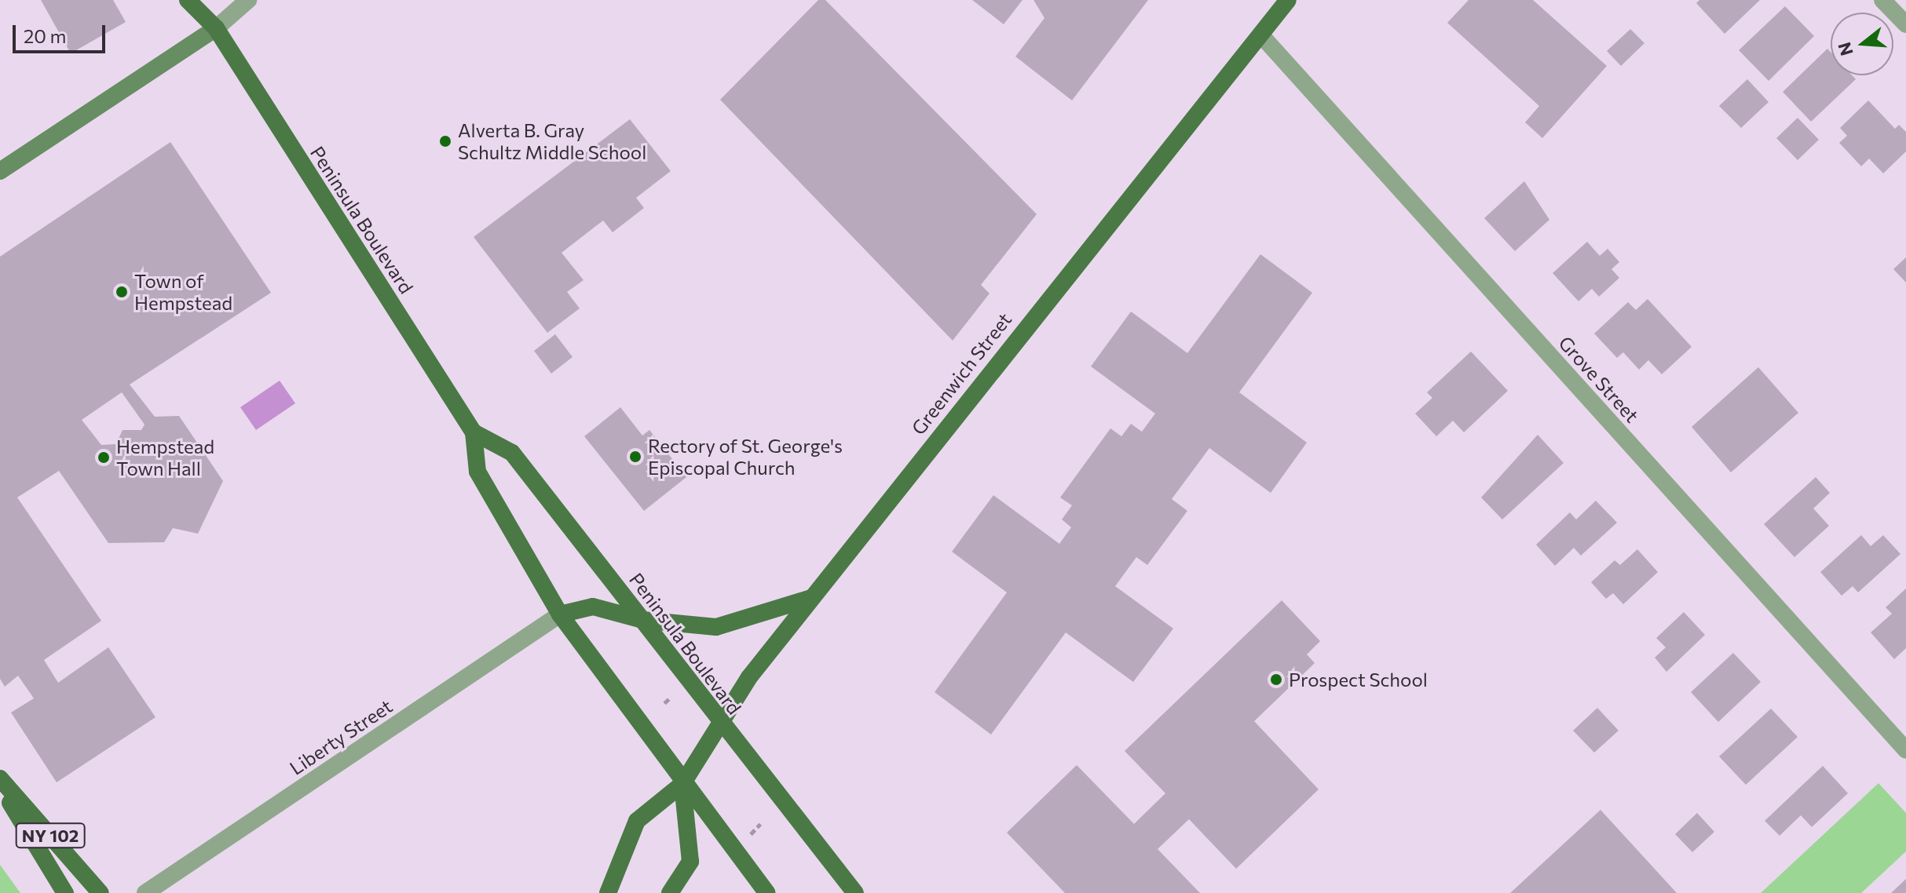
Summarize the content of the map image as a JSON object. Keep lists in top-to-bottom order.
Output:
{
  "streets": {
    "main road": ["Peninsula Boulevard", "Greenwich Street", "NY 102"],
    "street": ["Grove Street", "Liberty Street"]
  },
  "crossings": [
    ["Peninsula Boulevard", "Greenwich Street"],
    ["Peninsula Boulevard", "Liberty Street"],
    ["Greenwich Street", "Grove Street"]
  ],
  "places": [
    "Alverta B. Gray Schultz Middle School",
    "Town of Hempstead",
    "Rectory of St. George's Episcopal Church",
    "Hempstead Town Hall",
    "Prospect School"
  ],
  "scale_bar": "20 m",
  "north": "left"
}
